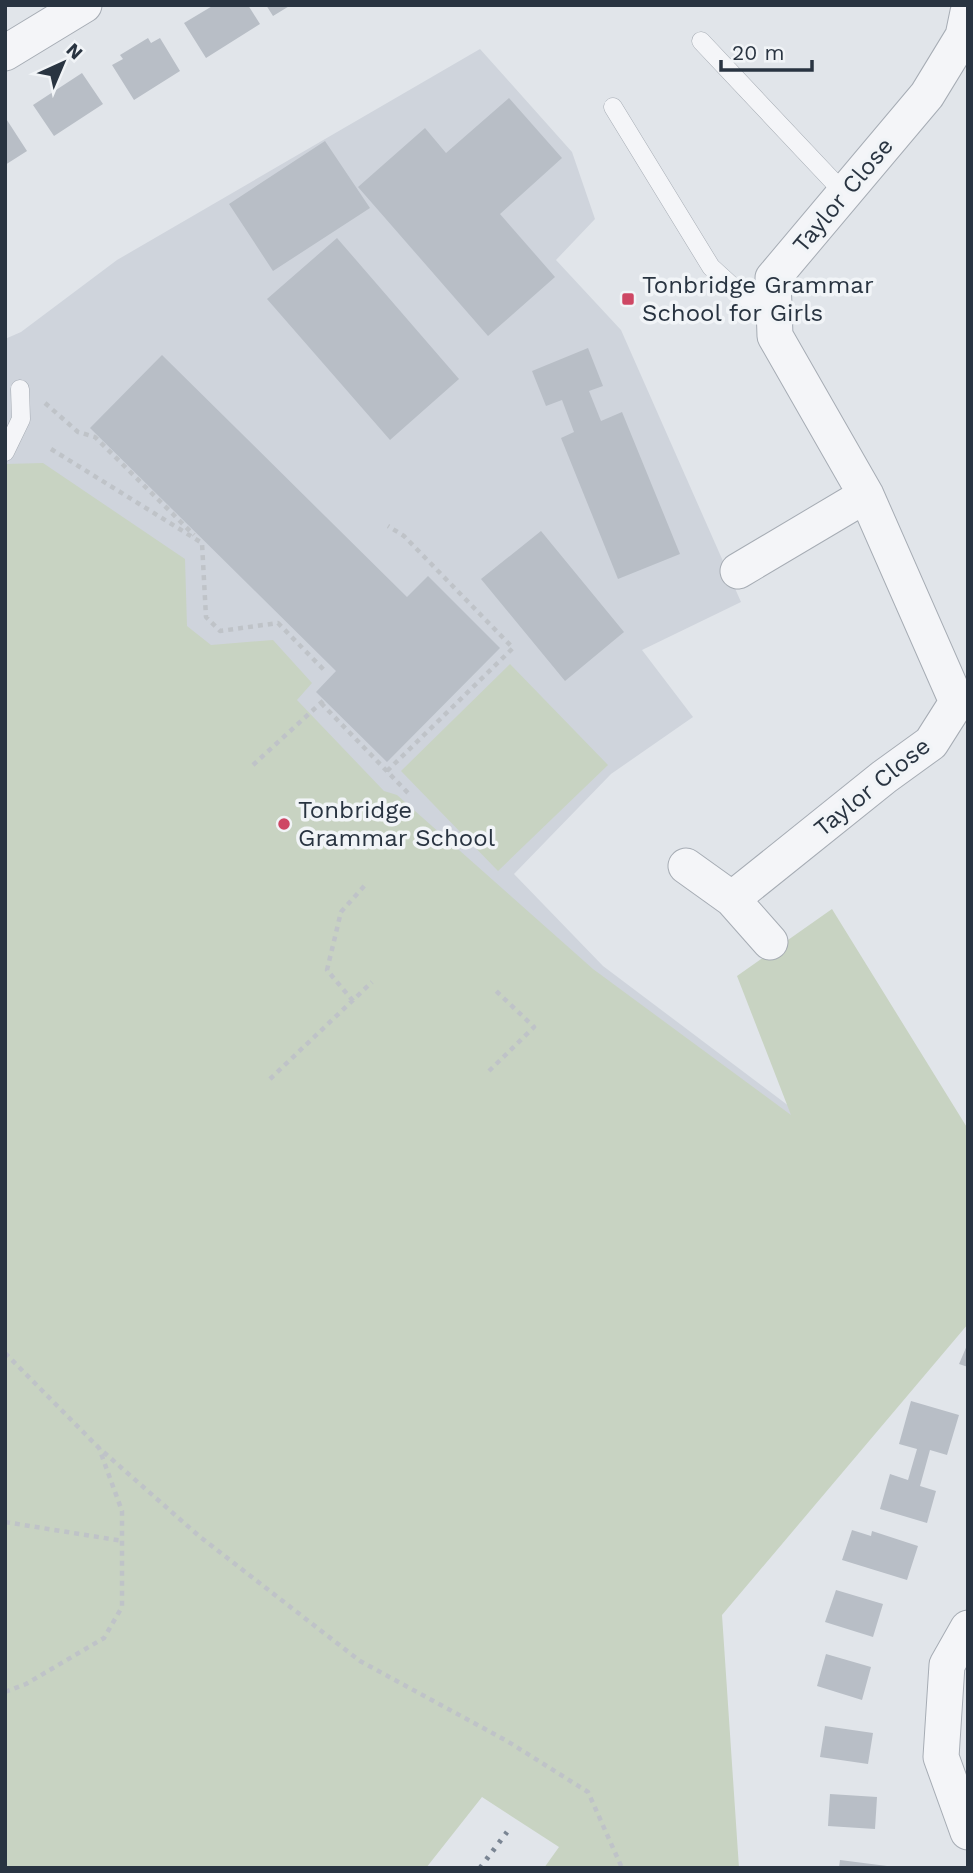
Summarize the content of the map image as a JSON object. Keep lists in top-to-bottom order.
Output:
{
  "streets": {
    "street": ["Taylor Close"]
  },
  "places": {
    "transit": ["Tonbridge Grammar School for Girls"],
    "other": ["Tonbridge Grammar School"]
  },
  "scale_bar": "20 m",
  "north": "top right"
}
